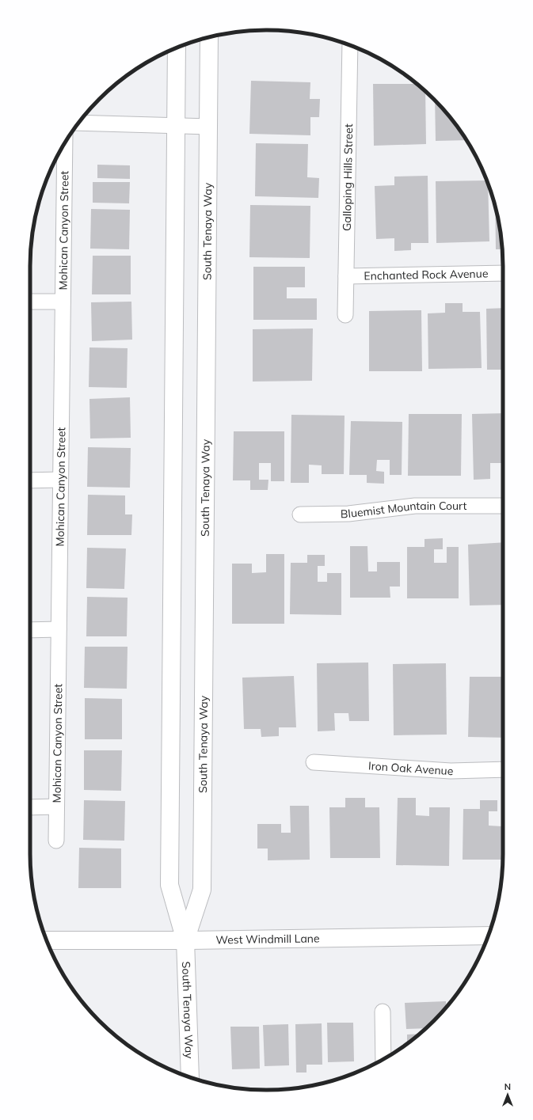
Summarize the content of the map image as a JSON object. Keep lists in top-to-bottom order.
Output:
{
  "streets": {
    "street": [
      "Galloping Hills Street",
      "Mohican Canyon Street",
      "South Tenaya Way",
      "Enchanted Rock Avenue",
      "Bluemist Mountain Court",
      "Iron Oak Avenue",
      "West Windmill Lane"
    ]
  },
  "crossings": [
    ["Galloping Hills Street", "Enchanted Rock Avenue"],
    ["South Tenaya Way", "West Windmill Lane"]
  ],
  "north": "top"
}
